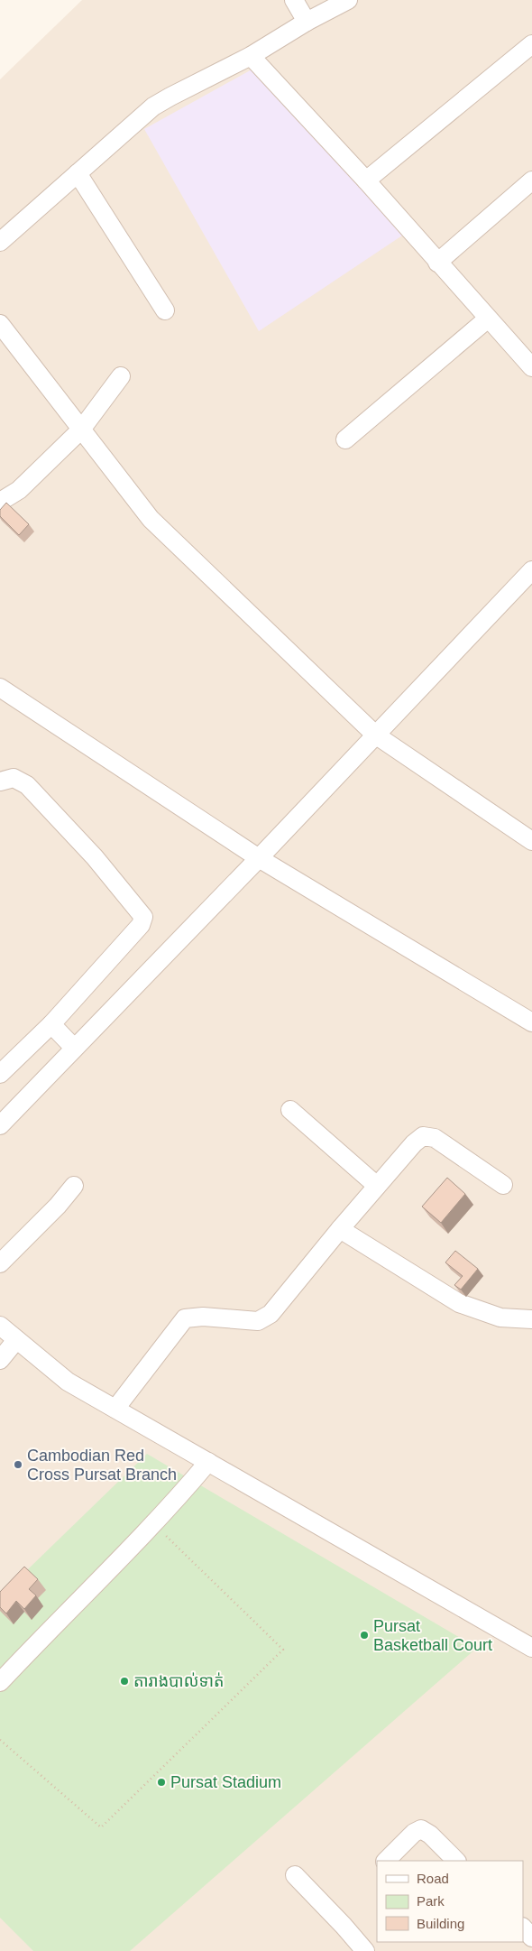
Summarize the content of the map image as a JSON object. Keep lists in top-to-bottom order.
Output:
{
  "places": [
    "Cambodian Red Cross Pursat Branch",
    "Pursat Basketball Court",
    "តារាងបាល់ទាត់",
    "Pursat Stadium"
  ],
  "legend": ["Road", "Park", "Building"]
}
